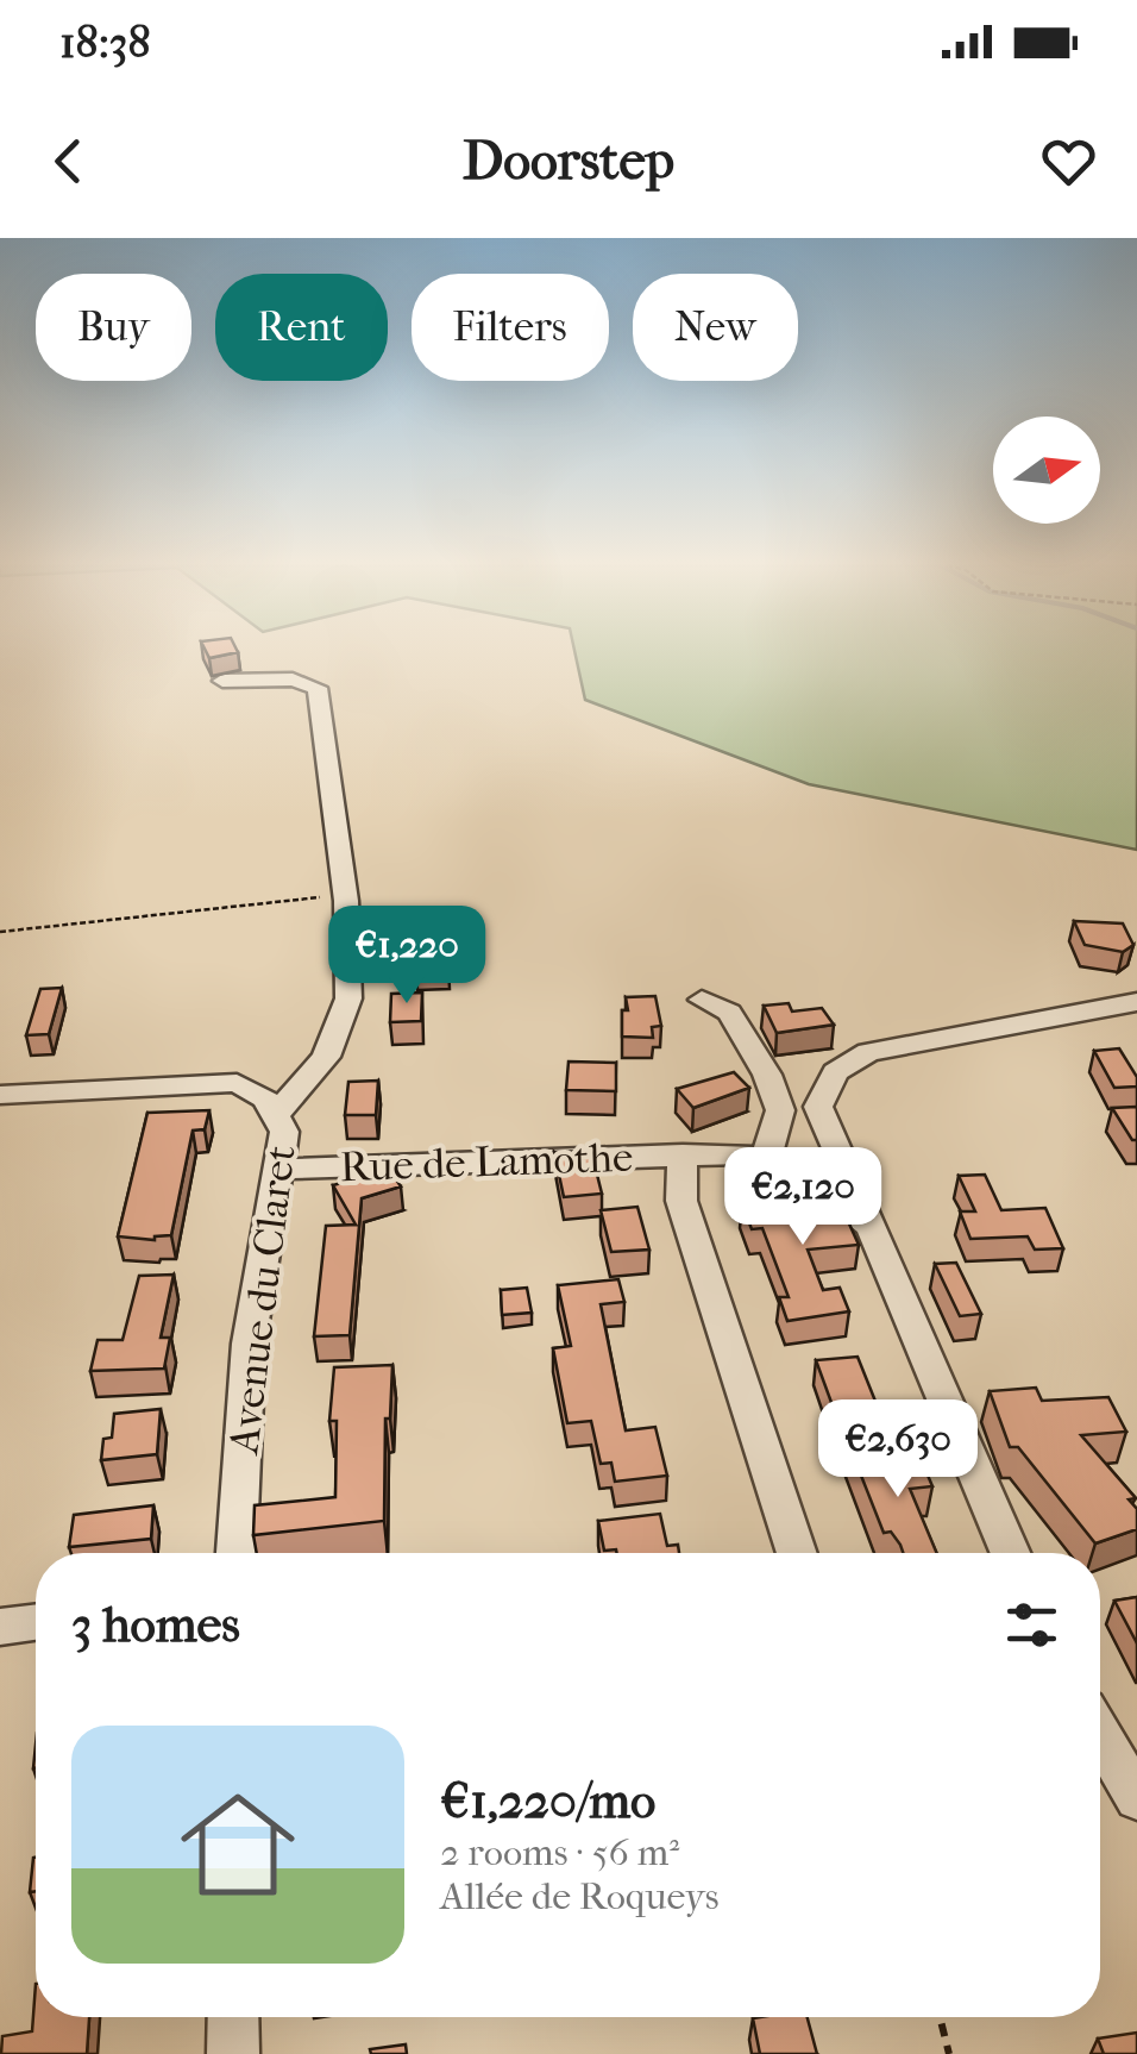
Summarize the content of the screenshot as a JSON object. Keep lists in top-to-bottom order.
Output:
{
  "streets": {
    "street": ["Rue de Lamothe", "Avenue du Claret"]
  },
  "crossings": [
    ["Rue de Lamothe", "Avenue du Claret"]
  ],
  "north": "right",
  "page": {
    "status": "18:38",
    "header": "Doorstep",
    "chip": [
      "Buy",
      "Rent",
      "Filters",
      "New"
    ],
    "price": ["€1,220", "€2,120", "€2,630"],
    "heading": "3 homes",
    "list": [
      {
        "name": "€1,220/mo",
        "note": "2 rooms · 56 m² · Allée de Roqueys"
      }
    ]
  }
}
